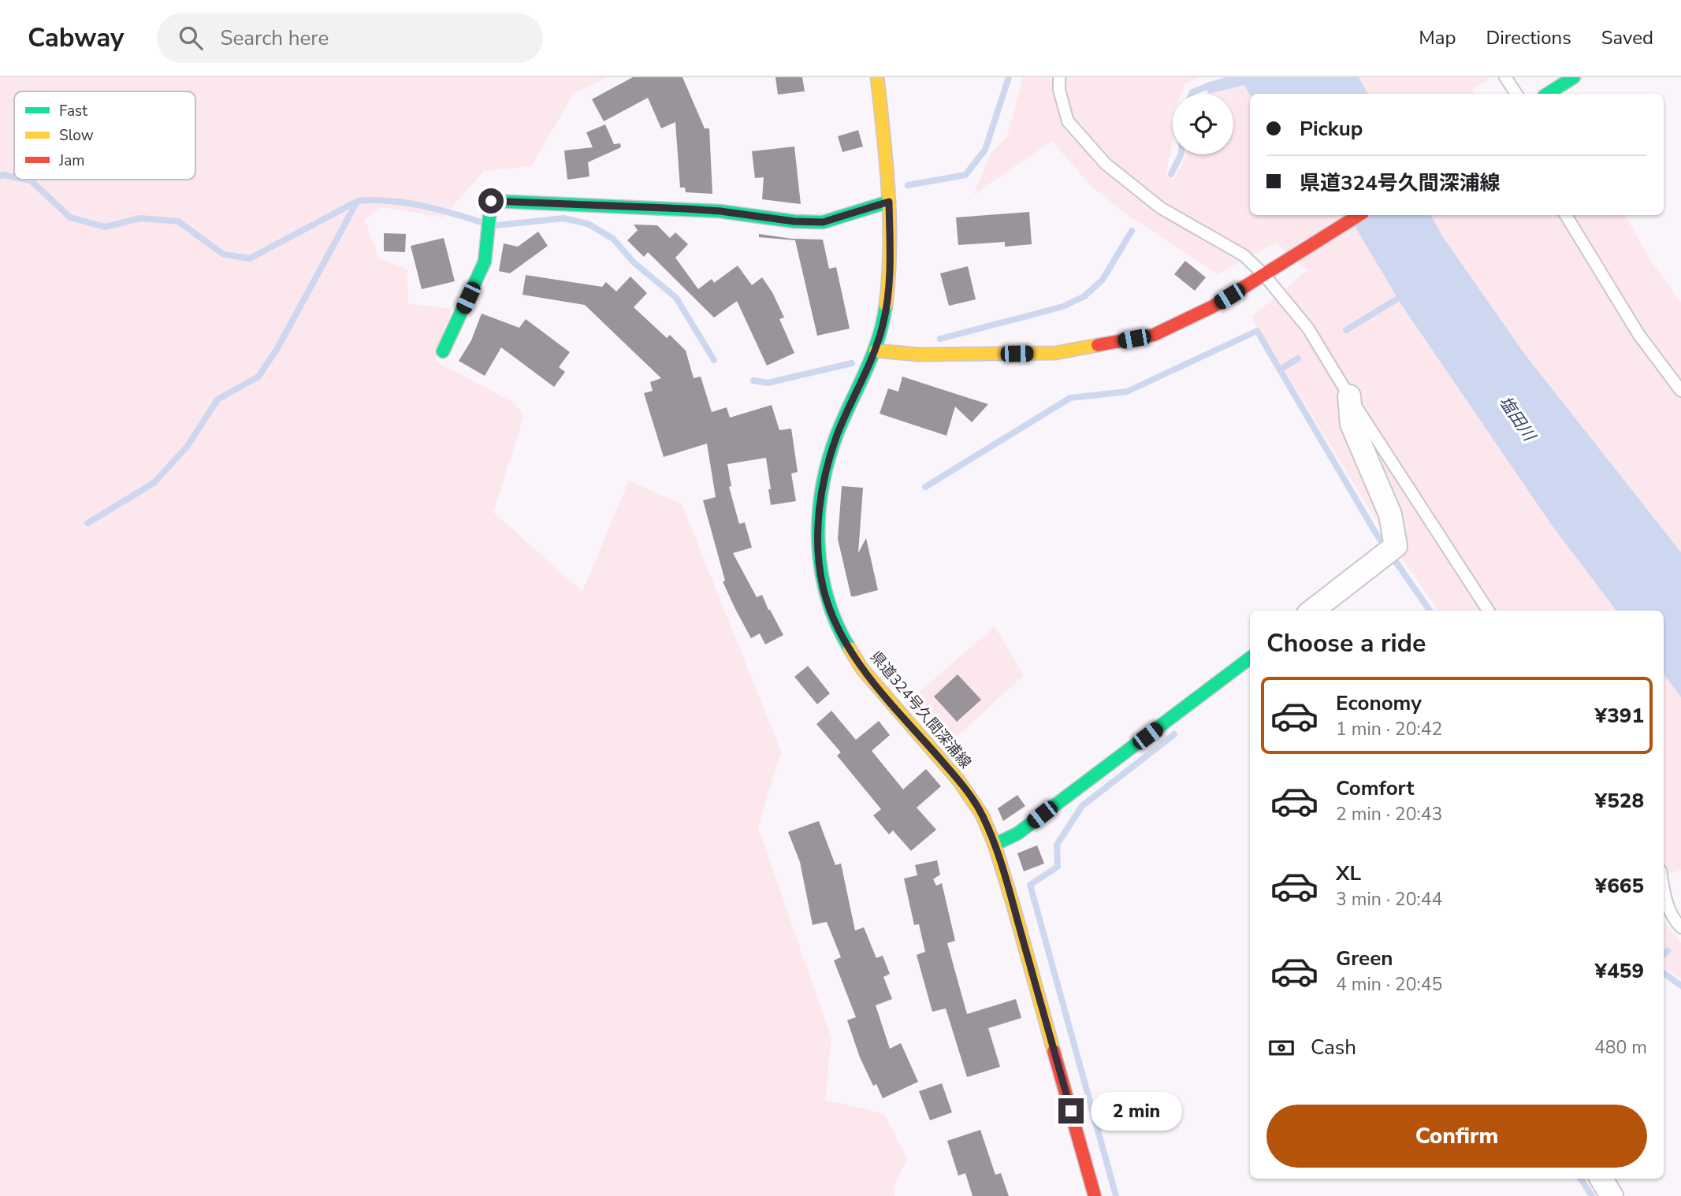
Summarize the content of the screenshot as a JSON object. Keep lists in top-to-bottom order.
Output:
{
  "streets": {
    "street": ["県道324号久間深浦線"]
  },
  "water": ["塩田川"],
  "legend": ["Fast", "Slow", "Jam"],
  "page": {
    "header": "Cabway",
    "search": "Search here",
    "nav": ["Map", "Directions", "Saved"],
    "banner": ["Pickup", "県道324号久間深浦線"],
    "heading": "Choose a ride",
    "list": [
      {
        "name": "Economy",
        "note": "1 min · 20:42",
        "value": "¥391"
      },
      {
        "name": "Comfort",
        "note": "2 min · 20:43",
        "value": "¥528"
      },
      {
        "name": "XL",
        "note": "3 min · 20:44",
        "value": "¥665"
      },
      {
        "name": "Green",
        "note": "4 min · 20:45",
        "value": "¥459"
      }
    ],
    "pay": ["Cash", "480 m"],
    "bubble": "2 min",
    "buttons": "Confirm"
  }
}
